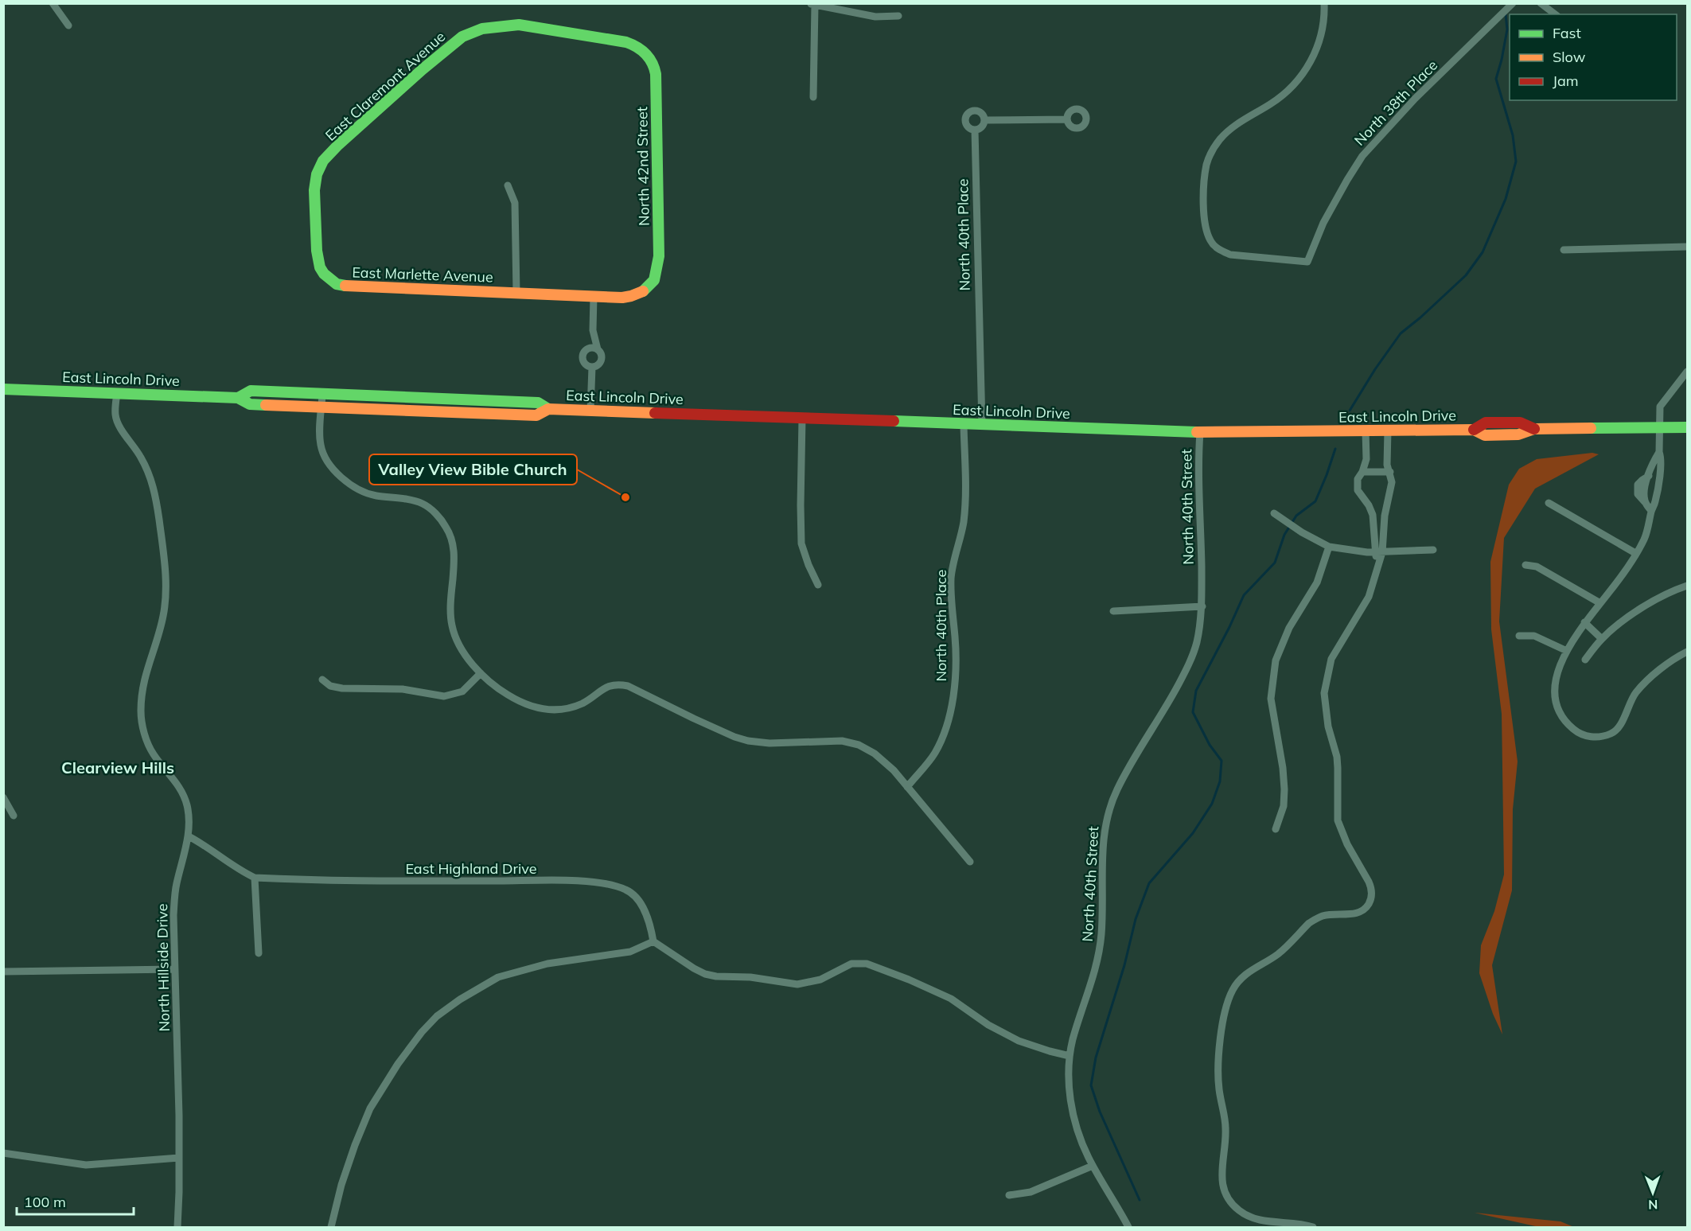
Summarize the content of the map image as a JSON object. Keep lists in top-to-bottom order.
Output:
{
  "streets": {
    "main road": [
      "East Claremont Avenue",
      "North 42nd Street",
      "East Marlette Avenue",
      "East Lincoln Drive"
    ],
    "street": [
      "North 38th Place",
      "North 40th Place",
      "North 40th Street",
      "East Highland Drive",
      "North Hillside Drive"
    ]
  },
  "crossings": [
    ["East Claremont Avenue", "North 42nd Street"],
    ["East Claremont Avenue", "East Marlette Avenue"],
    ["North 42nd Street", "East Marlette Avenue"],
    ["North 40th Place", "East Lincoln Drive"],
    ["East Lincoln Drive", "North 40th Street"],
    ["East Lincoln Drive", "North Hillside Drive"]
  ],
  "districts": ["Clearview Hills"],
  "places": ["Valley View Bible Church"],
  "legend": ["Fast", "Slow", "Jam"],
  "scale_bar": "100 m",
  "north": "bottom"
}
